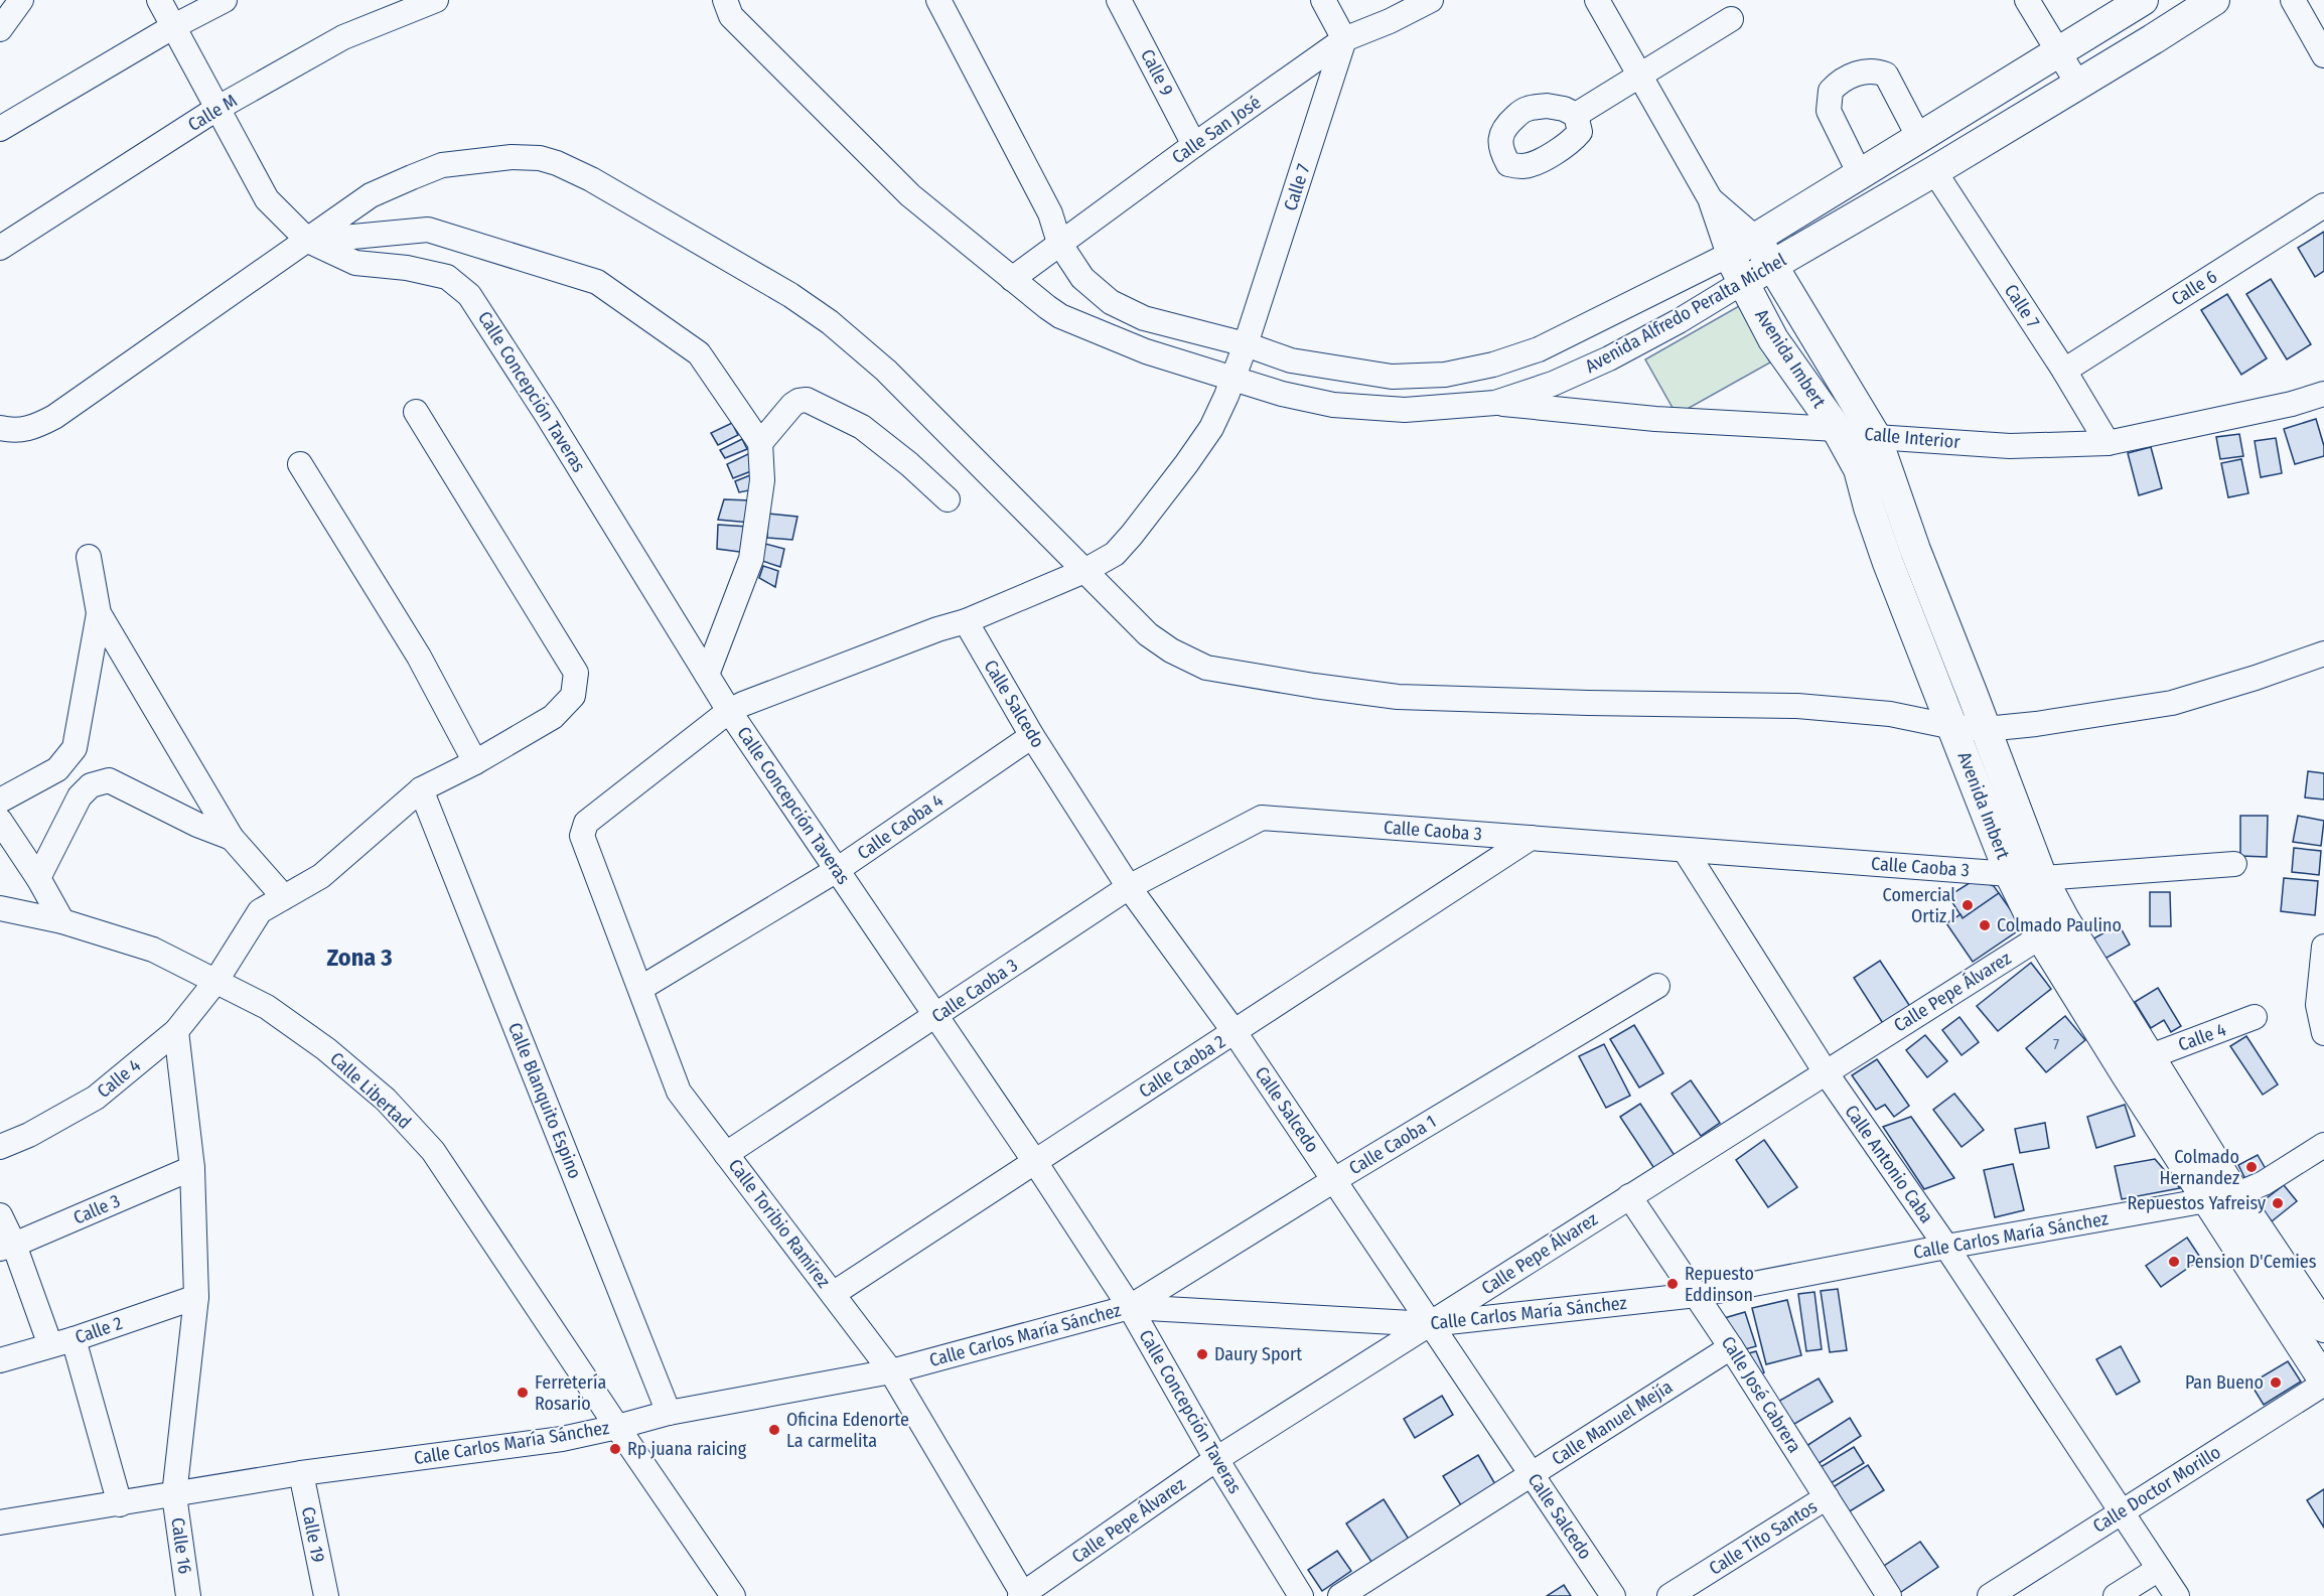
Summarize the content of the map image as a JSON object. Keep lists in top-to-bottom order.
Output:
{
  "streets": {
    "main road": ["Avenida Alfredo Peralta Michel", "Avenida Imbert"],
    "street": [
      "Calle 9",
      "Calle M",
      "Calle San José",
      "Calle 7",
      "Calle 6",
      "Calle Concepción Taveras",
      "Calle Interior",
      "Calle Salcedo",
      "Calle Caoba 4",
      "Calle Caoba 3",
      "Calle Pepe Álvarez",
      "Calle 4",
      "Calle Caoba 2",
      "Calle Libertad",
      "Calle Blanquito Espino",
      "Calle Caoba 1",
      "Calle Antonio Caba",
      "Calle 3",
      "Calle Toribio Ramírez",
      "Calle Carlos María Sánchez",
      "Calle 2",
      "Calle José Cabrera",
      "Calle Manuel Mejía",
      "Calle Doctor Morillo",
      "Calle 19",
      "Calle Tito Santos",
      "Calle 16"
    ]
  },
  "crossings": [
    ["Calle 9", "Calle San José"],
    ["Calle M", "Calle Concepción Taveras"],
    ["Calle San José", "Calle 7"],
    ["Calle San José", "Avenida Alfredo Peralta Michel"],
    ["Calle 7", "Calle 6"],
    ["Calle 7", "Avenida Alfredo Peralta Michel"],
    ["Calle 7", "Calle Concepción Taveras"],
    ["Calle 7", "Calle Interior"],
    ["Calle 7", "Calle Salcedo"],
    ["Calle 7", "Calle Toribio Ramírez"],
    ["Avenida Alfredo Peralta Michel", "Avenida Imbert"],
    ["Avenida Alfredo Peralta Michel", "Calle Interior"],
    ["Avenida Imbert", "Calle Interior"],
    ["Avenida Imbert", "Calle Caoba 3"],
    ["Avenida Imbert", "Calle Pepe Álvarez"],
    ["Avenida Imbert", "Calle 4"],
    ["Avenida Imbert", "Calle Carlos María Sánchez"],
    ["Avenida Imbert", "Calle Doctor Morillo"],
    ["Calle Concepción Taveras", "Calle Caoba 4"],
    ["Calle Concepción Taveras", "Calle Caoba 3"],
    ["Calle Concepción Taveras", "Calle Pepe Álvarez"],
    ["Calle Concepción Taveras", "Calle Caoba 2"],
    ["Calle Concepción Taveras", "Calle Caoba 1"],
    ["Calle Concepción Taveras", "Calle Carlos María Sánchez"],
    ["Calle Salcedo", "Calle Caoba 4"],
    ["Calle Salcedo", "Calle Caoba 3"],
    ["Calle Salcedo", "Calle Pepe Álvarez"],
    ["Calle Salcedo", "Calle Caoba 2"],
    ["Calle Salcedo", "Calle Caoba 1"],
    ["Calle Salcedo", "Calle Carlos María Sánchez"],
    ["Calle Salcedo", "Calle Manuel Mejía"],
    ["Calle Caoba 4", "Calle Toribio Ramírez"],
    ["Calle Caoba 3", "Calle Caoba 2"],
    ["Calle Caoba 3", "Calle Antonio Caba"],
    ["Calle Caoba 3", "Calle Toribio Ramírez"],
    ["Calle Pepe Álvarez", "Calle Antonio Caba"],
    ["Calle Pepe Álvarez", "Calle Toribio Ramírez"],
    ["Calle Pepe Álvarez", "Calle Carlos María Sánchez"],
    ["Calle Pepe Álvarez", "Calle José Cabrera"],
    ["Calle 4", "Calle Libertad"],
    ["Calle 4", "Calle Blanquito Espino"],
    ["Calle 4", "Calle 16"],
    ["Calle Caoba 2", "Calle Toribio Ramírez"],
    ["Calle Libertad", "Calle Carlos María Sánchez"],
    ["Calle Blanquito Espino", "Calle Carlos María Sánchez"],
    ["Calle Caoba 1", "Calle Carlos María Sánchez"],
    ["Calle Antonio Caba", "Calle Carlos María Sánchez"],
    ["Calle Antonio Caba", "Calle Doctor Morillo"],
    ["Calle 3", "Calle 16"],
    ["Calle Toribio Ramírez", "Calle Carlos María Sánchez"],
    ["Calle Carlos María Sánchez", "Calle José Cabrera"],
    ["Calle Carlos María Sánchez", "Calle 19"],
    ["Calle Carlos María Sánchez", "Calle 16"],
    ["Calle 2", "Calle 16"],
    ["Calle José Cabrera", "Calle Manuel Mejía"],
    ["Calle José Cabrera", "Calle Tito Santos"]
  ],
  "districts": ["Zona 3"],
  "places": [
    "Comercial Ortiz I",
    "Colmado Paulino",
    "Colmado Hernandez",
    "Repuestos Yafreisy",
    "Pension D'Cemies",
    "Repuesto Eddinson",
    "Daury Sport",
    "Pan Bueno",
    "Ferretería Rosario",
    "Oficina Edenorte La carmelita",
    "Rp juana raicing"
  ],
  "house_numbers": ["7"]
}
